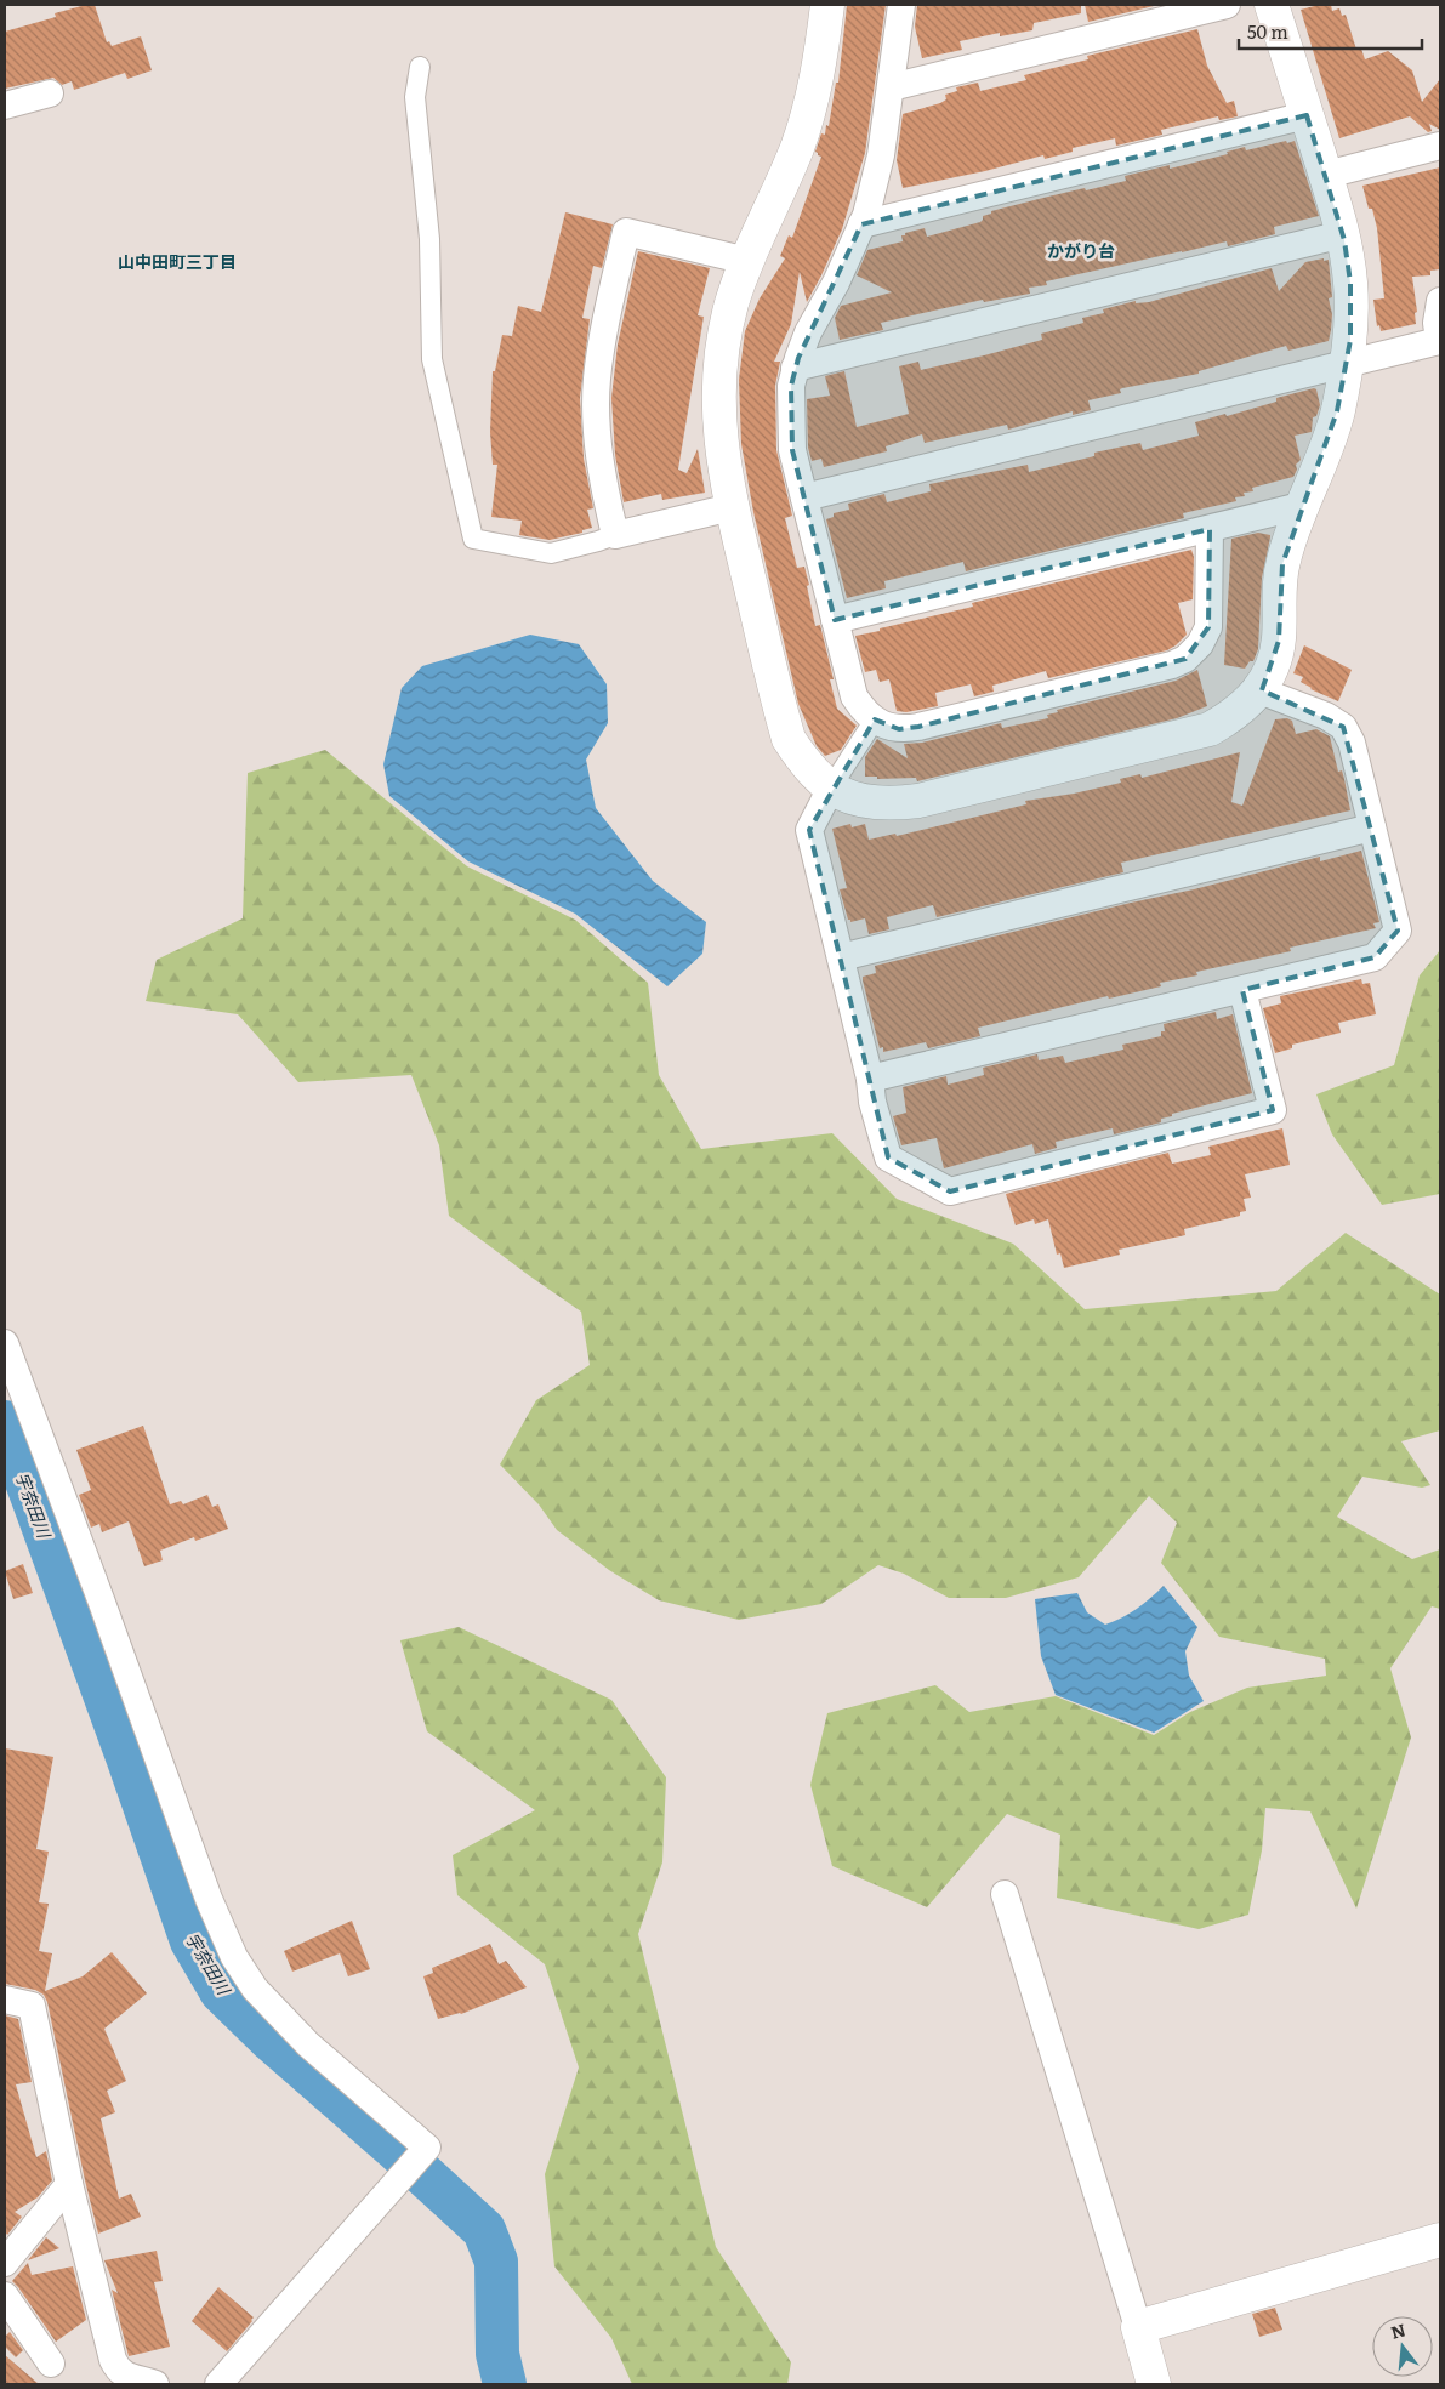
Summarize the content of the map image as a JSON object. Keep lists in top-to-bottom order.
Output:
{
  "districts": ["かがり台", "山中田町三丁目"],
  "water": ["宇奈田川"],
  "scale_bar": "50 m",
  "north": "top"
}
